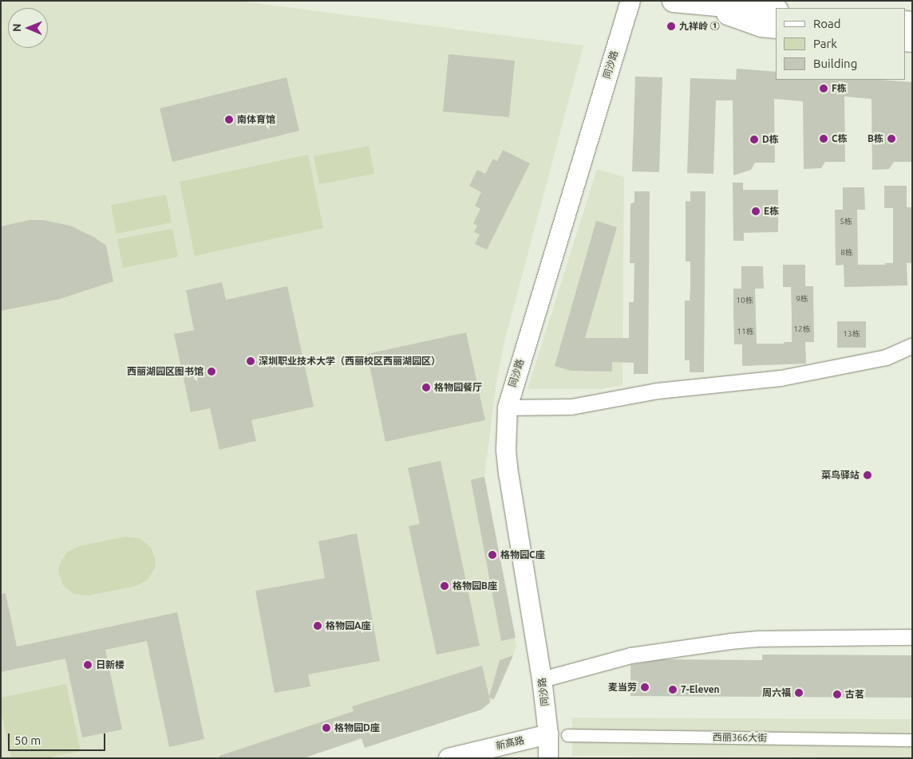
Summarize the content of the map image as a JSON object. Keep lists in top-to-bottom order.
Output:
{
  "streets": {
    "street": ["同沙路", "西丽366大街", "新高路"]
  },
  "crossings": [
    ["同沙路", "新高路"]
  ],
  "places": [
    "九祥岭 ①",
    "F栋",
    "南体育馆",
    "C栋",
    "B栋",
    "D栋",
    "E栋",
    "深圳职业技术大学（西丽校区西丽湖园区）",
    "西丽湖园区图书馆",
    "格物园餐厅",
    "菜鸟驿站",
    "格物园C座",
    "格物园B座",
    "格物园A座",
    "日新楼",
    "麦当劳",
    "7-Eleven",
    "周六福",
    "古茗",
    "格物园D座"
  ],
  "house_numbers": [
    "5栋",
    "8栋",
    "9栋",
    "10栋",
    "12栋",
    "11栋",
    "13栋"
  ],
  "legend": ["Road", "Park", "Building"],
  "scale_bar": "50 m",
  "north": "left"
}
